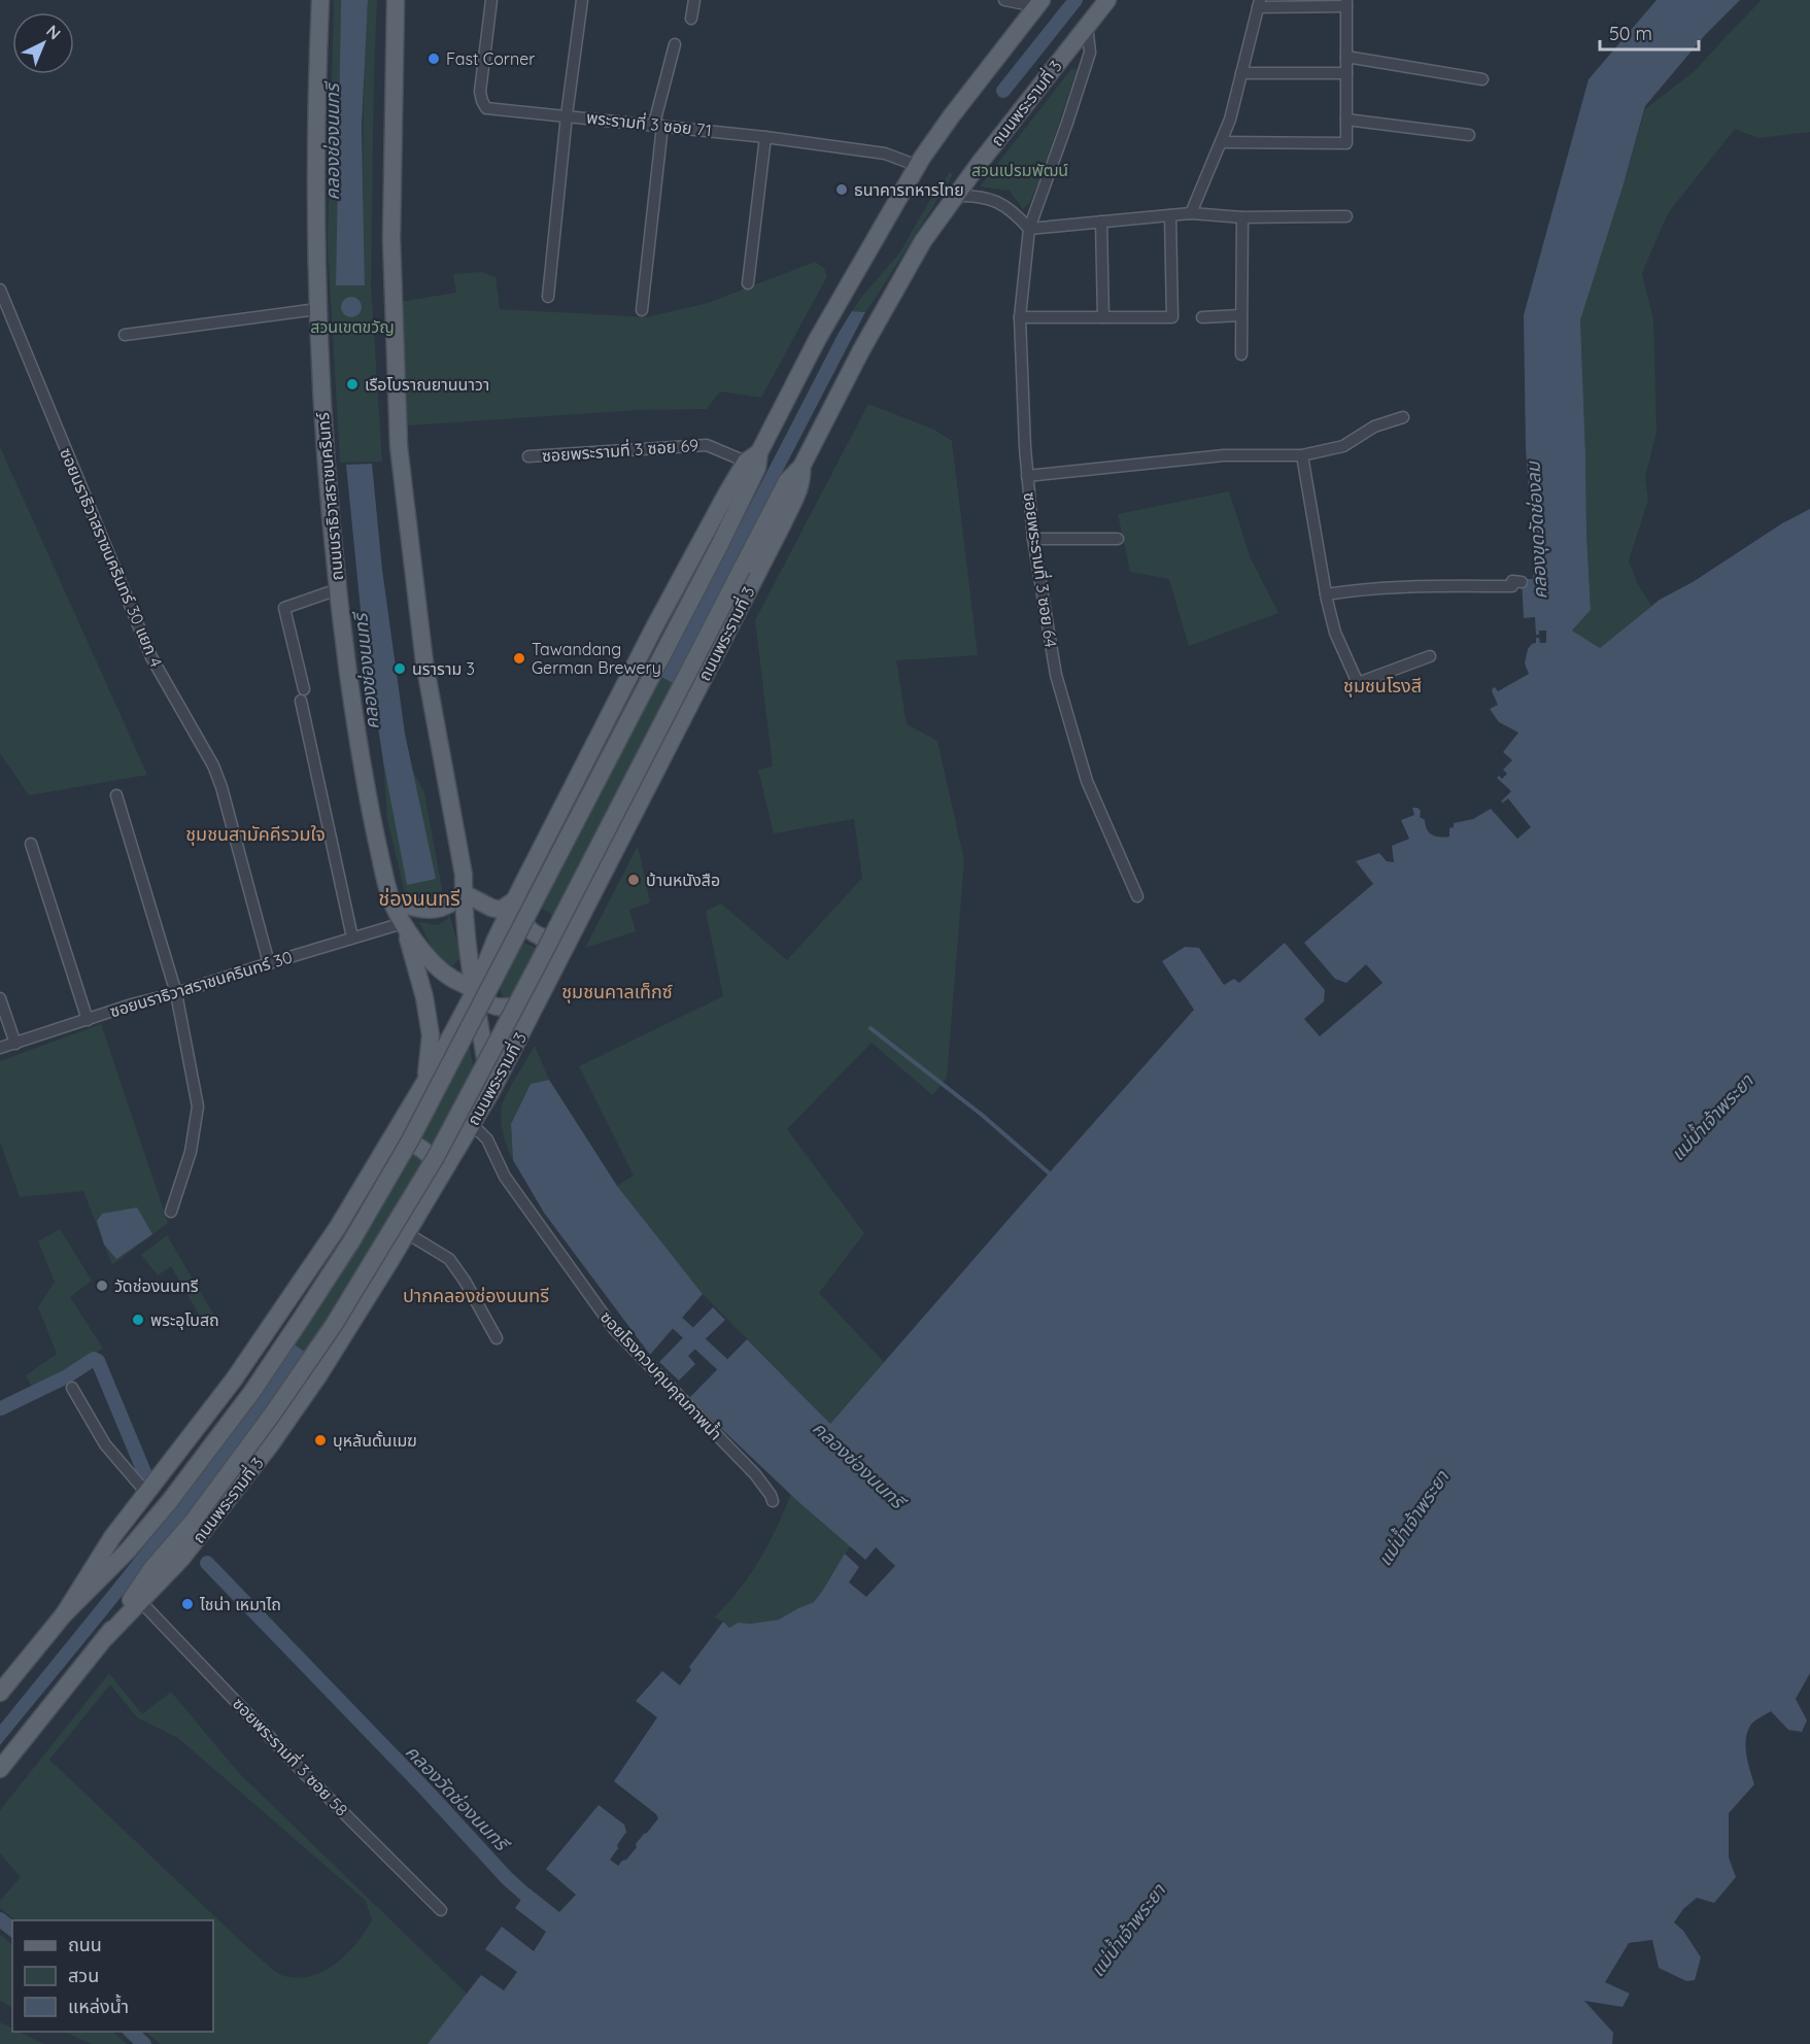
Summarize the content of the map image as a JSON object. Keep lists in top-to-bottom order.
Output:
{
  "streets": {
    "main road": ["ถนนพระรามที่ 3", "ถนนนราธิวาสราชนครินทร์"],
    "street": [
      "พระรามที่ 3 ซอย 71",
      "ซอยพระรามที่ 3 ซอย 69",
      "ซอยนราธิวาสราชนครินทร์ 30 แยก 4",
      "ซอยพระรามที่ 3 ซอย 64",
      "ซอยนราธิวาสราชนครินทร์ 30",
      "ซอยโรงควบคุมคุณภาพน้ำ",
      "ซอยพระรามที่ 3 ซอย 58"
    ]
  },
  "crossings": [
    ["ถนนพระรามที่ 3", "ถนนนราธิวาสราชนครินทร์"],
    ["ถนนพระรามที่ 3", "ซอยพระรามที่ 3 ซอย 64"],
    ["ถนนพระรามที่ 3", "ซอยโรงควบคุมคุณภาพน้ำ"],
    ["ถนนพระรามที่ 3", "ซอยพระรามที่ 3 ซอย 58"],
    ["ถนนนราธิวาสราชนครินทร์", "ซอยนราธิวาสราชนครินทร์ 30"],
    ["ซอยนราธิวาสราชนครินทร์ 30 แยก 4", "ซอยนราธิวาสราชนครินทร์ 30"]
  ],
  "districts": [
    "ชุมชนโรงสี",
    "ชุมชนสามัคคีรวมใจ",
    "ช่องนนทรี",
    "ชุมชนคาลเท็กซ์",
    "ปากคลองช่องนนทรี"
  ],
  "water": [
    "คลองช่องนนทรี",
    "คลองขุดวัดช่องลม",
    "แม่น้ำเจ้าพระยา",
    "คลองวัดช่องนนทรี"
  ],
  "parks": ["สวนเปรมพัฒน์", "สวนเขตขวัญ"],
  "places": [
    "Fast Corner",
    "ธนาคารทหารไทย",
    "เรือโบราณยานนาวา",
    "Tawandang German Brewery",
    "นราราม 3",
    "บ้านหนังสือ",
    "วัดช่องนนทรี",
    "พระอุโบสถ",
    "บุหลันดั้นเมฆ",
    "ไชน่า เหมาไถ"
  ],
  "legend": ["ถนน", "สวน", "แหล่งน้ำ"],
  "scale_bar": "50 m",
  "north": "top right"
}
